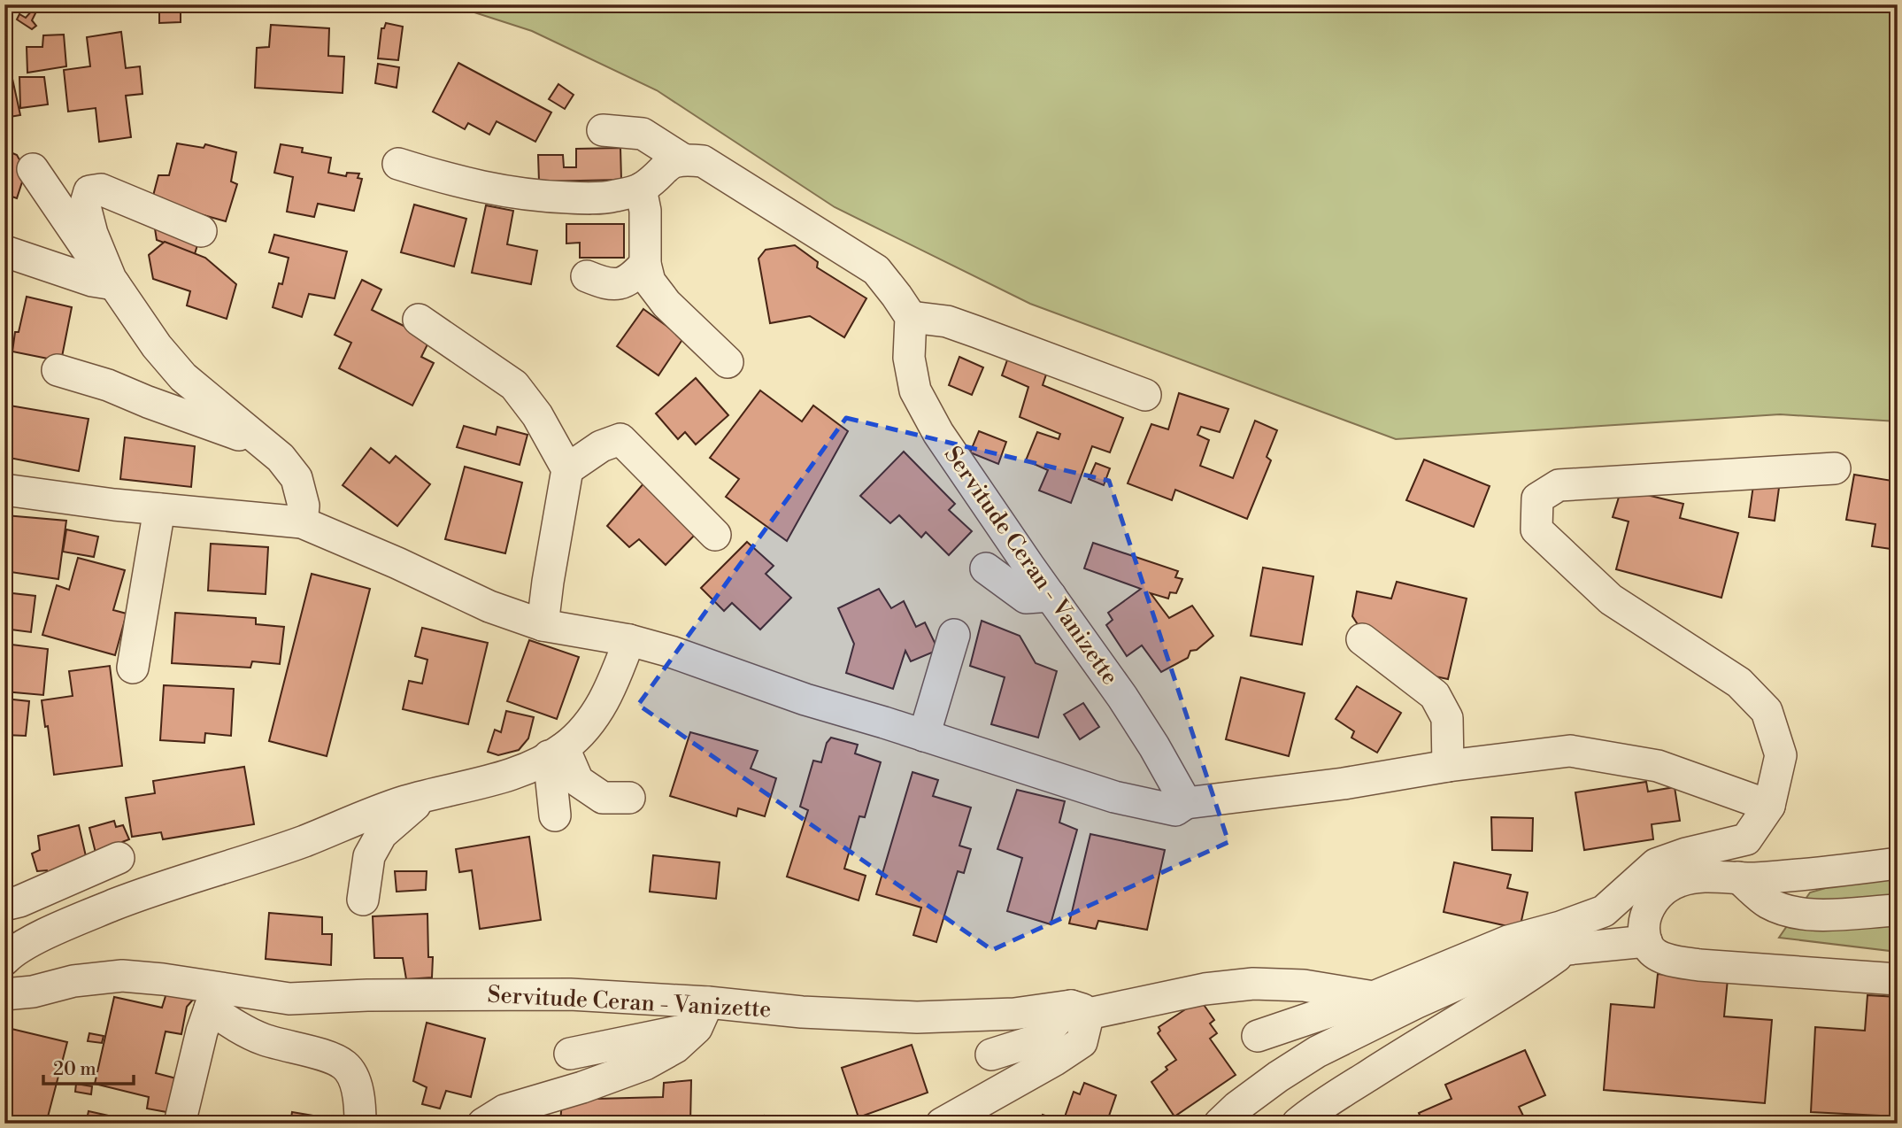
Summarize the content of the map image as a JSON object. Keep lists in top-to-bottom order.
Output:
{
  "streets": {
    "street": ["Servitude Ceran - Vanizette"]
  },
  "scale_bar": "20 m"
}
